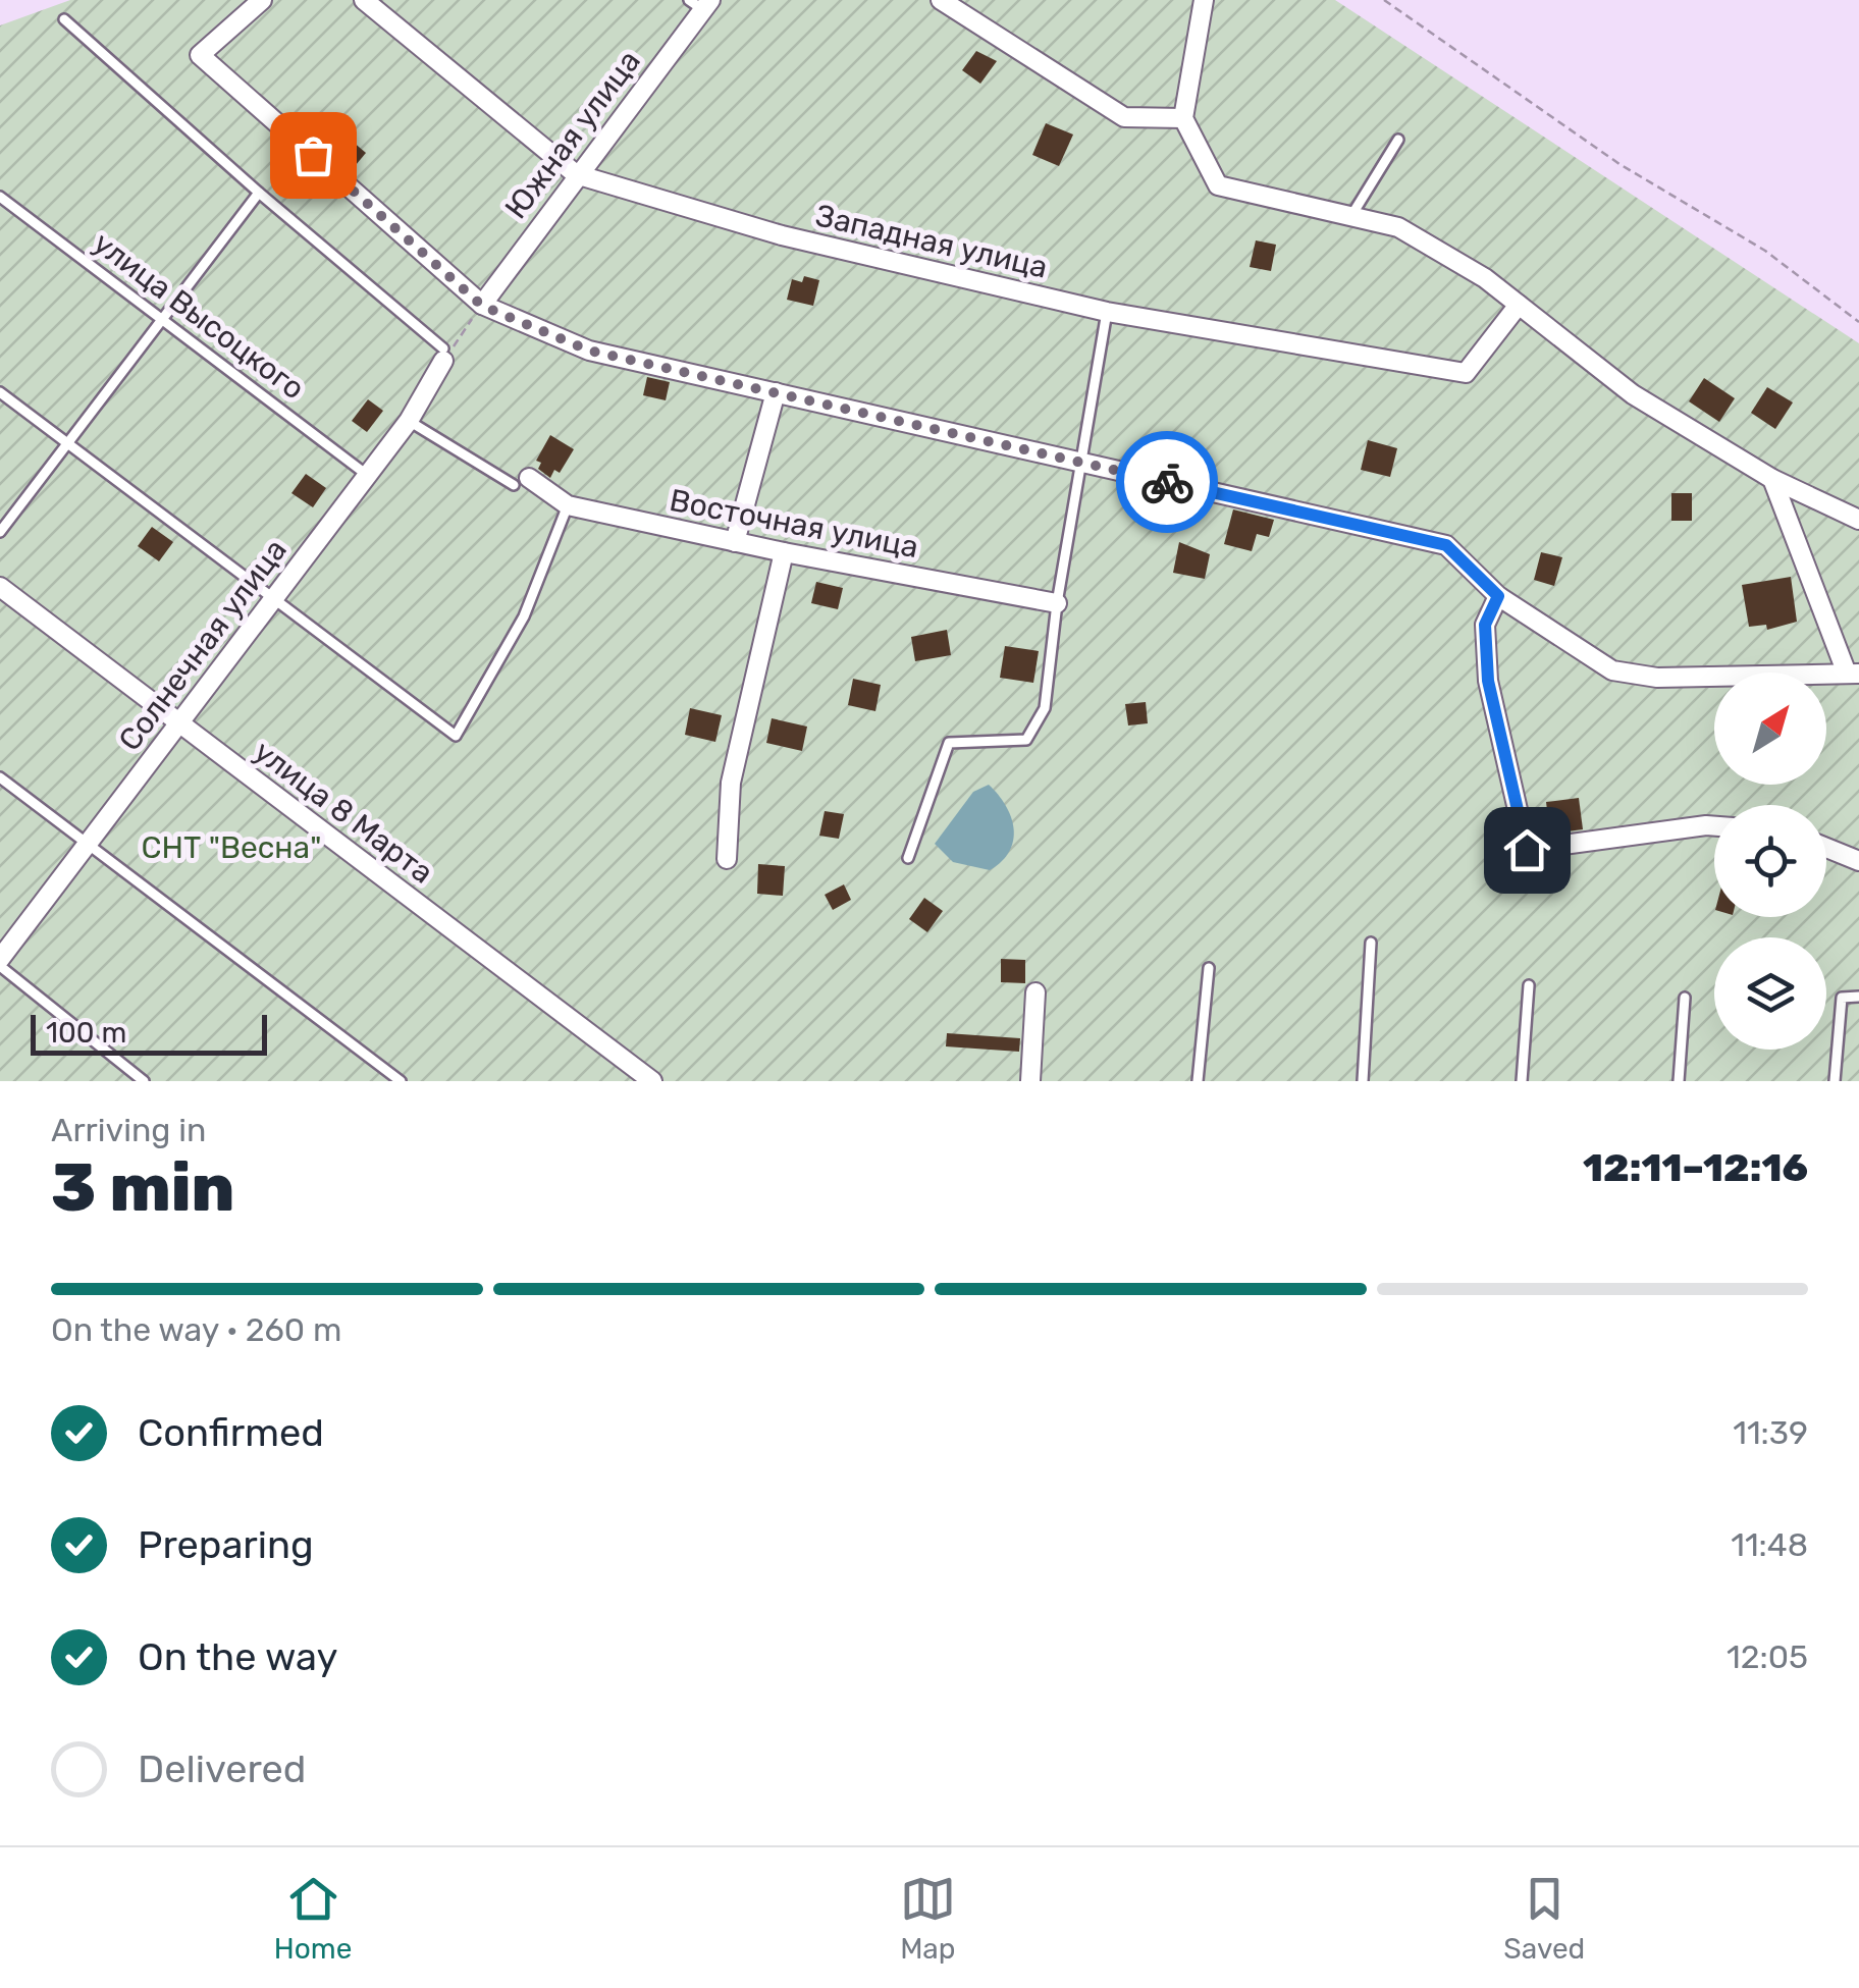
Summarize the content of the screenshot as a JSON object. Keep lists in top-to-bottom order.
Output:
{
  "streets": {
    "street": [
      "Южная улица",
      "Западная улица",
      "Восточная улица",
      "Солнечная улица",
      "улица 8 Марта"
    ],
    "lane": ["улица Высоцкого"]
  },
  "crossings": [
    ["Южная улица", "Западная улица"],
    ["улица Высоцкого", "Солнечная улица"],
    ["Солнечная улица", "улица 8 Марта"]
  ],
  "parks": ["СНТ \"Весна\""],
  "scale_bar": "100 m",
  "north": "top right",
  "page": {
    "scale": "100 m",
    "heading": ["3 min", "Arriving in", "12:11–12:16"],
    "bar": "On the way · 260 m",
    "list": [
      ["Confirmed", "11:39"],
      ["Preparing", "11:48"],
      ["On the way", "12:05"],
      "Delivered"
    ],
    "tabs": ["Home", "Map", "Saved"]
  }
}
